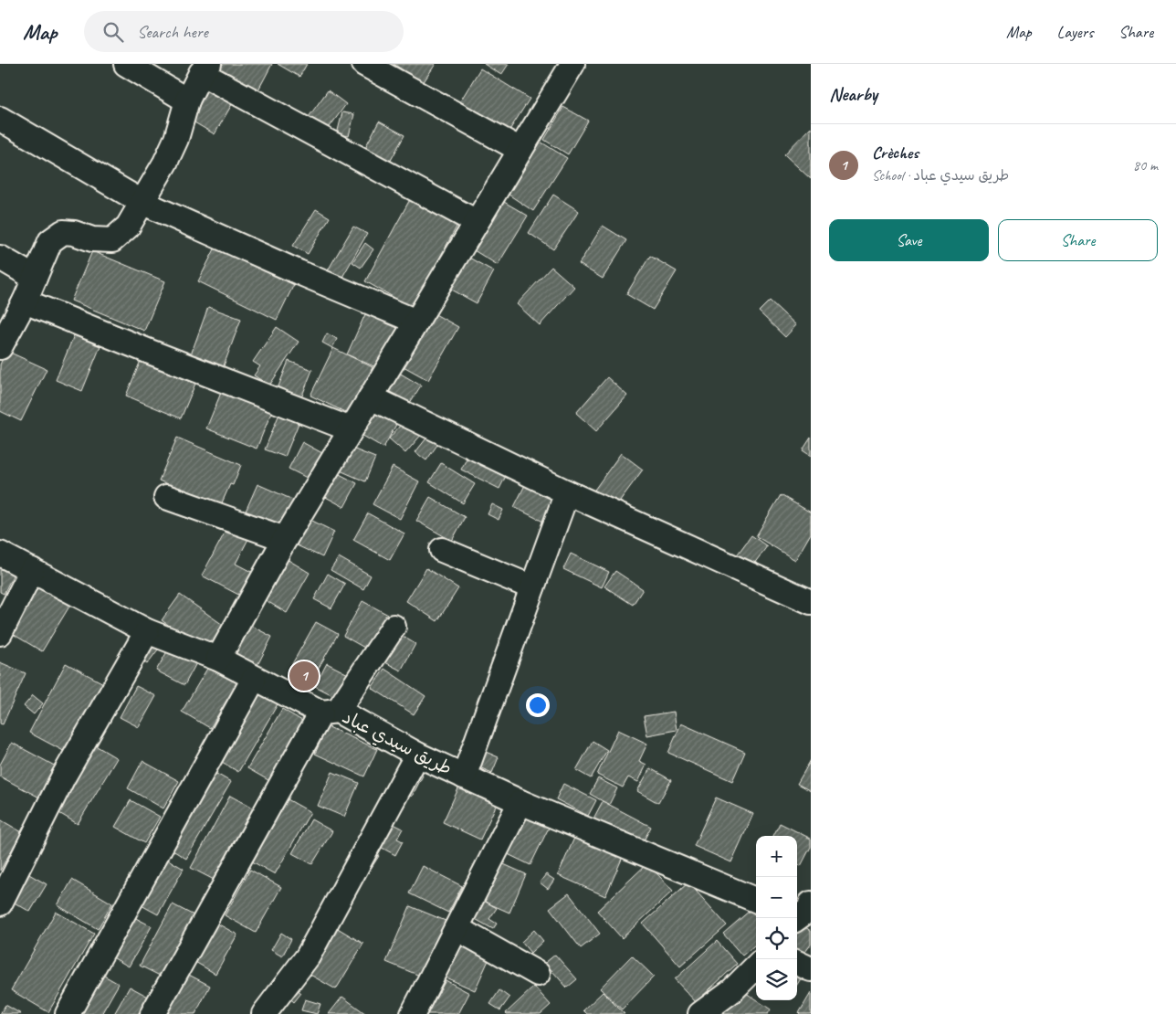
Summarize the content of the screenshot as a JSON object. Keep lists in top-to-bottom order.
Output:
{
  "streets": {
    "street": ["طريق سيدي عباد"]
  },
  "page": {
    "header": "Map",
    "search": "Search here",
    "nav": ["Map", "Layers", "Share"],
    "heading": "Nearby",
    "list": [
      {
        "mark": "1",
        "name": "Crèches",
        "note": "School · طريق سيدي عباد",
        "value": "80 m"
      }
    ],
    "buttons": ["Save", "Share"],
    "pins": "1",
    "map_buttons": ["+", "−"]
  }
}
